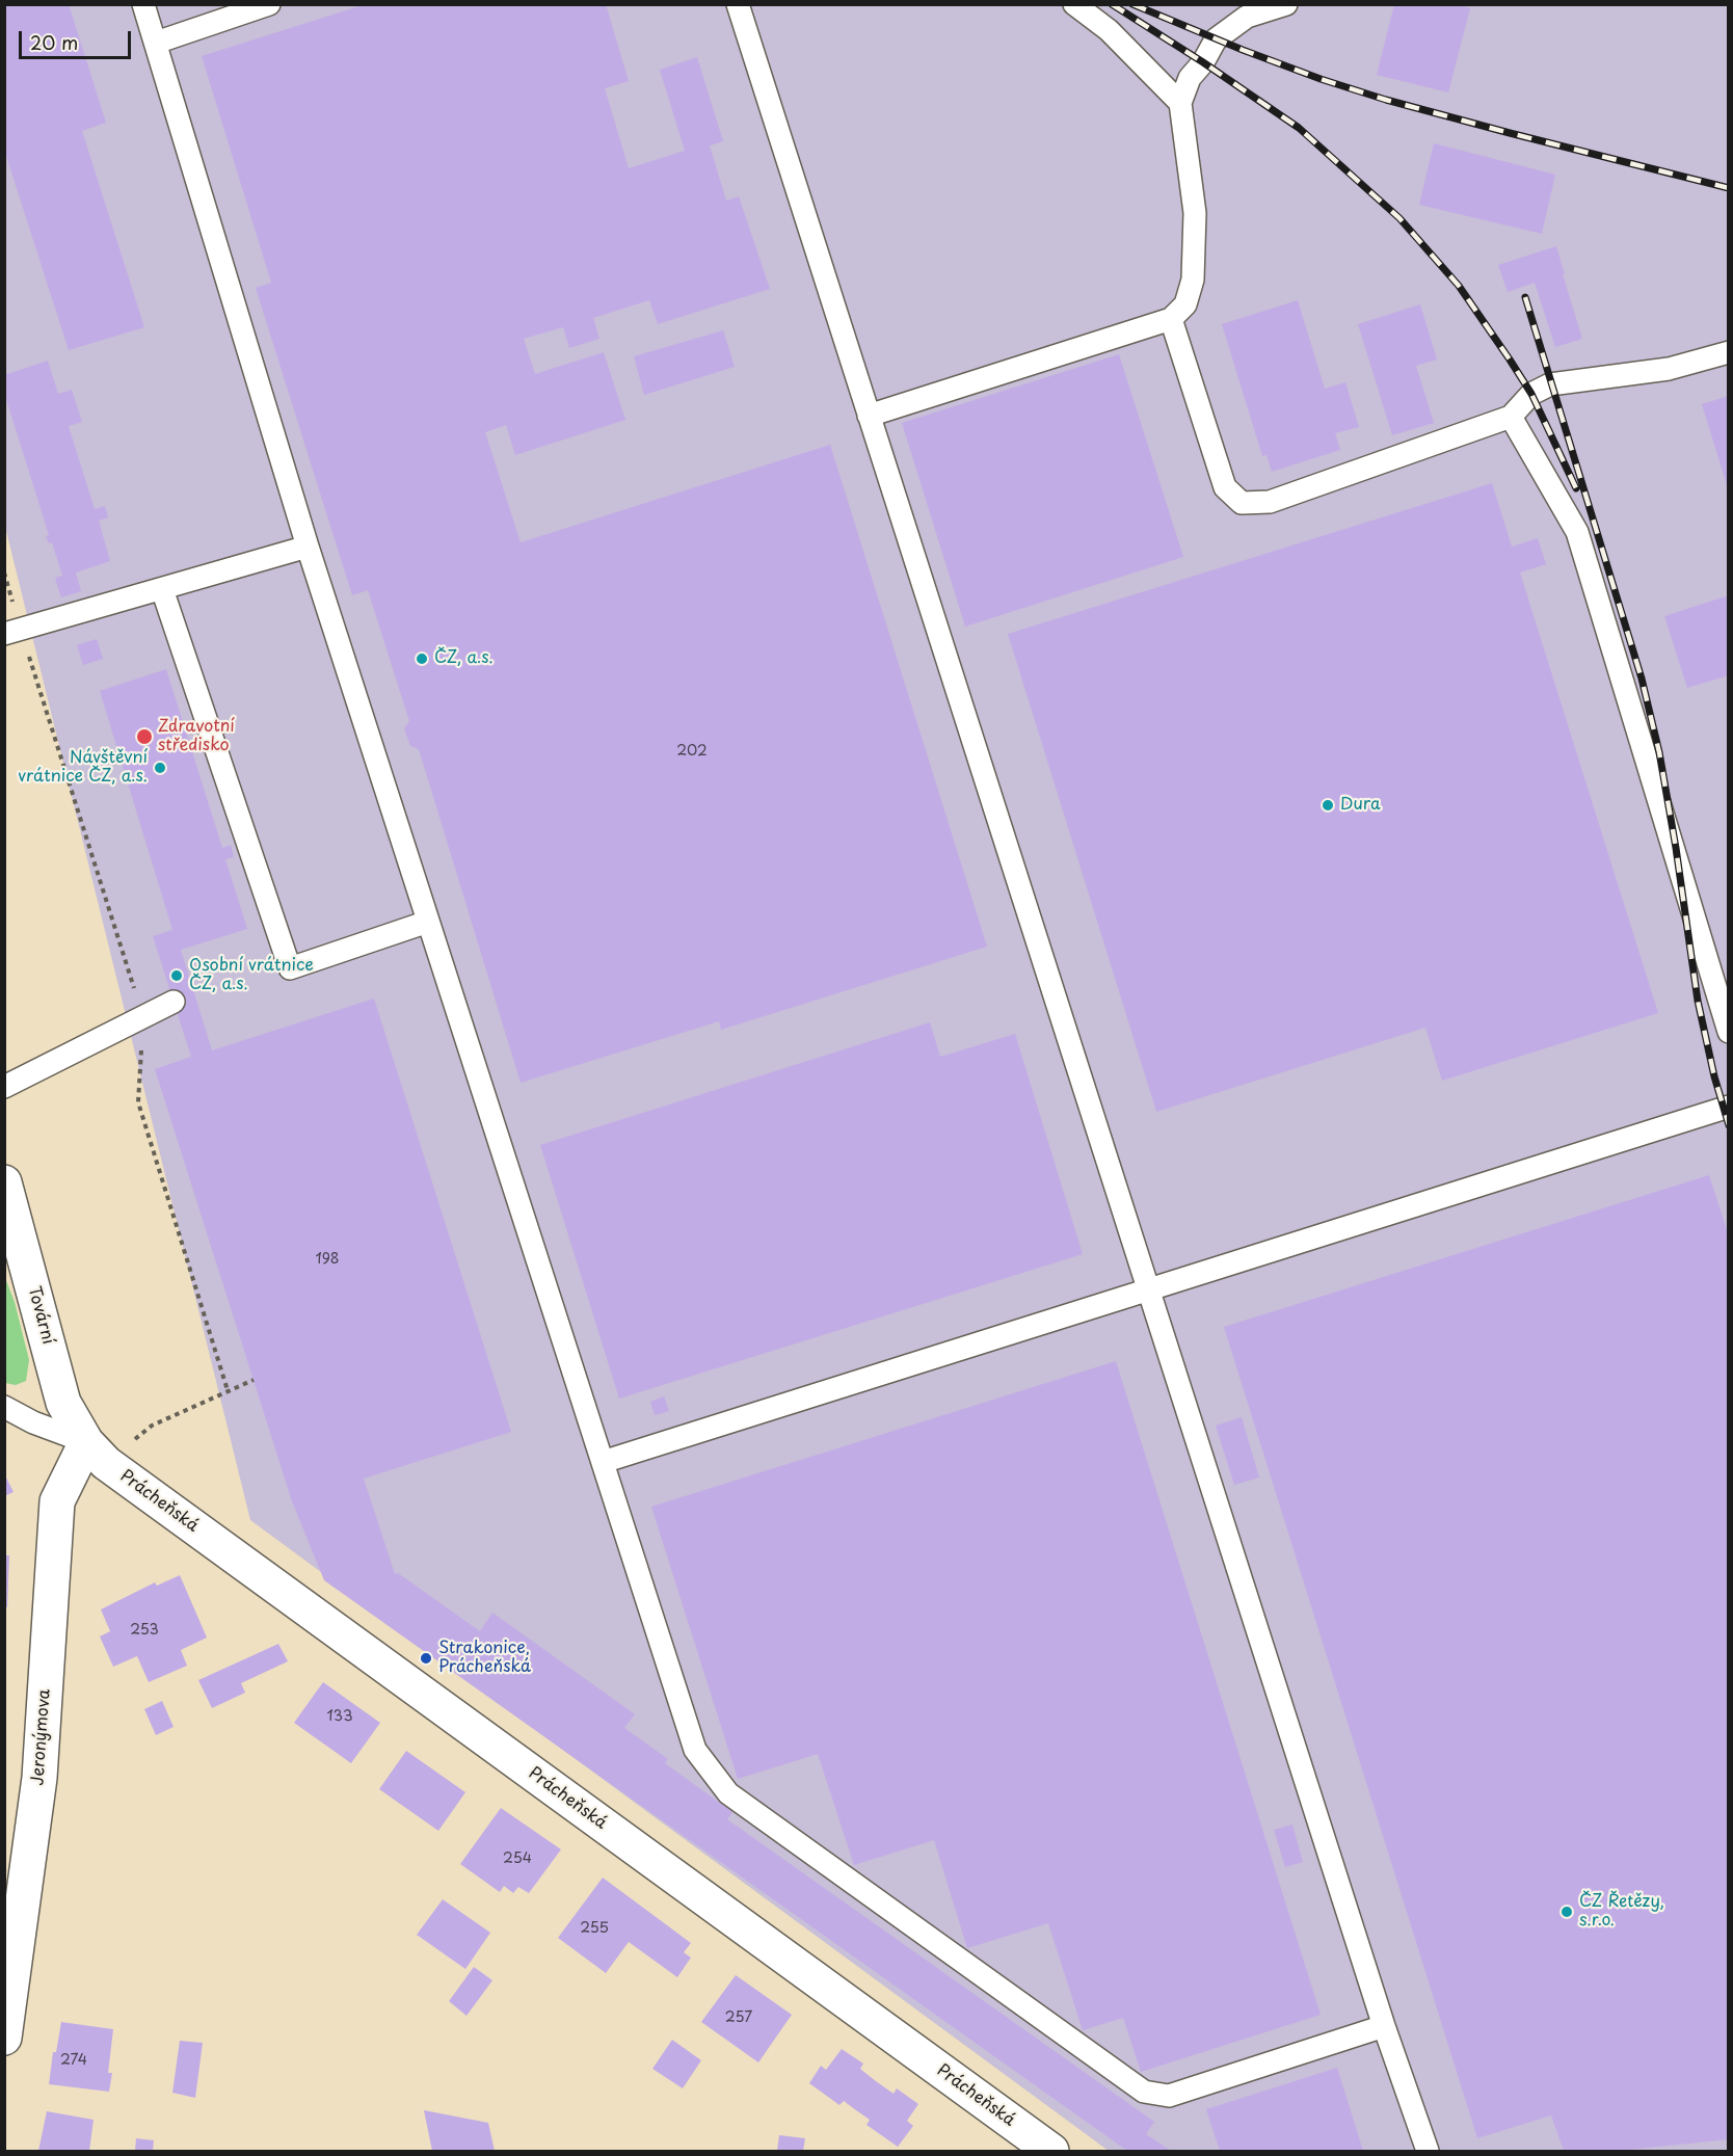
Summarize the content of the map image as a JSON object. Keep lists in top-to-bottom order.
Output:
{
  "streets": {
    "street": ["Tovární", "Prácheňská", "Jeronýmova"]
  },
  "crossings": [
    ["Tovární", "Prácheňská"],
    ["Tovární", "Jeronýmova"],
    ["Prácheňská", "Jeronýmova"]
  ],
  "places": [
    "ČZ, a.s.",
    "Zdravotní středisko",
    "Návštěvní vrátnice ČZ, a.s.",
    "Dura",
    "Osobní vrátnice ČZ, a.s.",
    "Strakonice, Prácheňská",
    "ČZ Řetězy, s.r.o."
  ],
  "house_numbers": [
    "202",
    "198",
    "253",
    "133",
    "254",
    "255",
    "257",
    "274"
  ],
  "scale_bar": "20 m"
}
